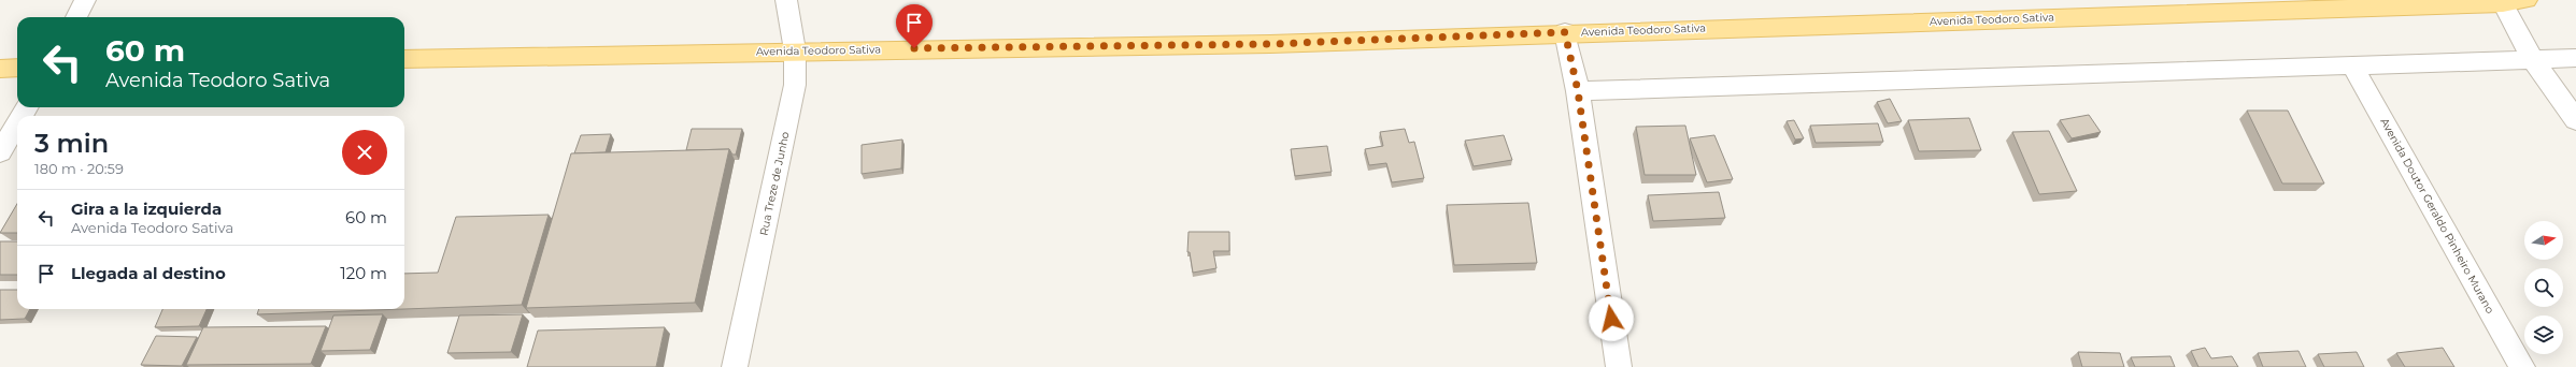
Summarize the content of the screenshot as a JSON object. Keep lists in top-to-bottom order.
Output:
{
  "streets": {
    "main road": ["Avenida Teodoro Sativa"],
    "street": ["Rua Treze de Junho", "Avenida Doutor Geraldo Pinheiro Murano"]
  },
  "crossings": [
    ["Avenida Teodoro Sativa", "Rua Treze de Junho"]
  ],
  "north": "right",
  "page": {
    "turn": ["60 m", "Avenida Teodoro Sativa"],
    "heading": ["3 min", "180 m · 20:59"],
    "list": [
      {
        "name": "Gira a la izquierda",
        "note": "Avenida Teodoro Sativa",
        "value": "60 m"
      },
      {
        "name": "Llegada al destino",
        "value": "120 m"
      }
    ]
  }
}
